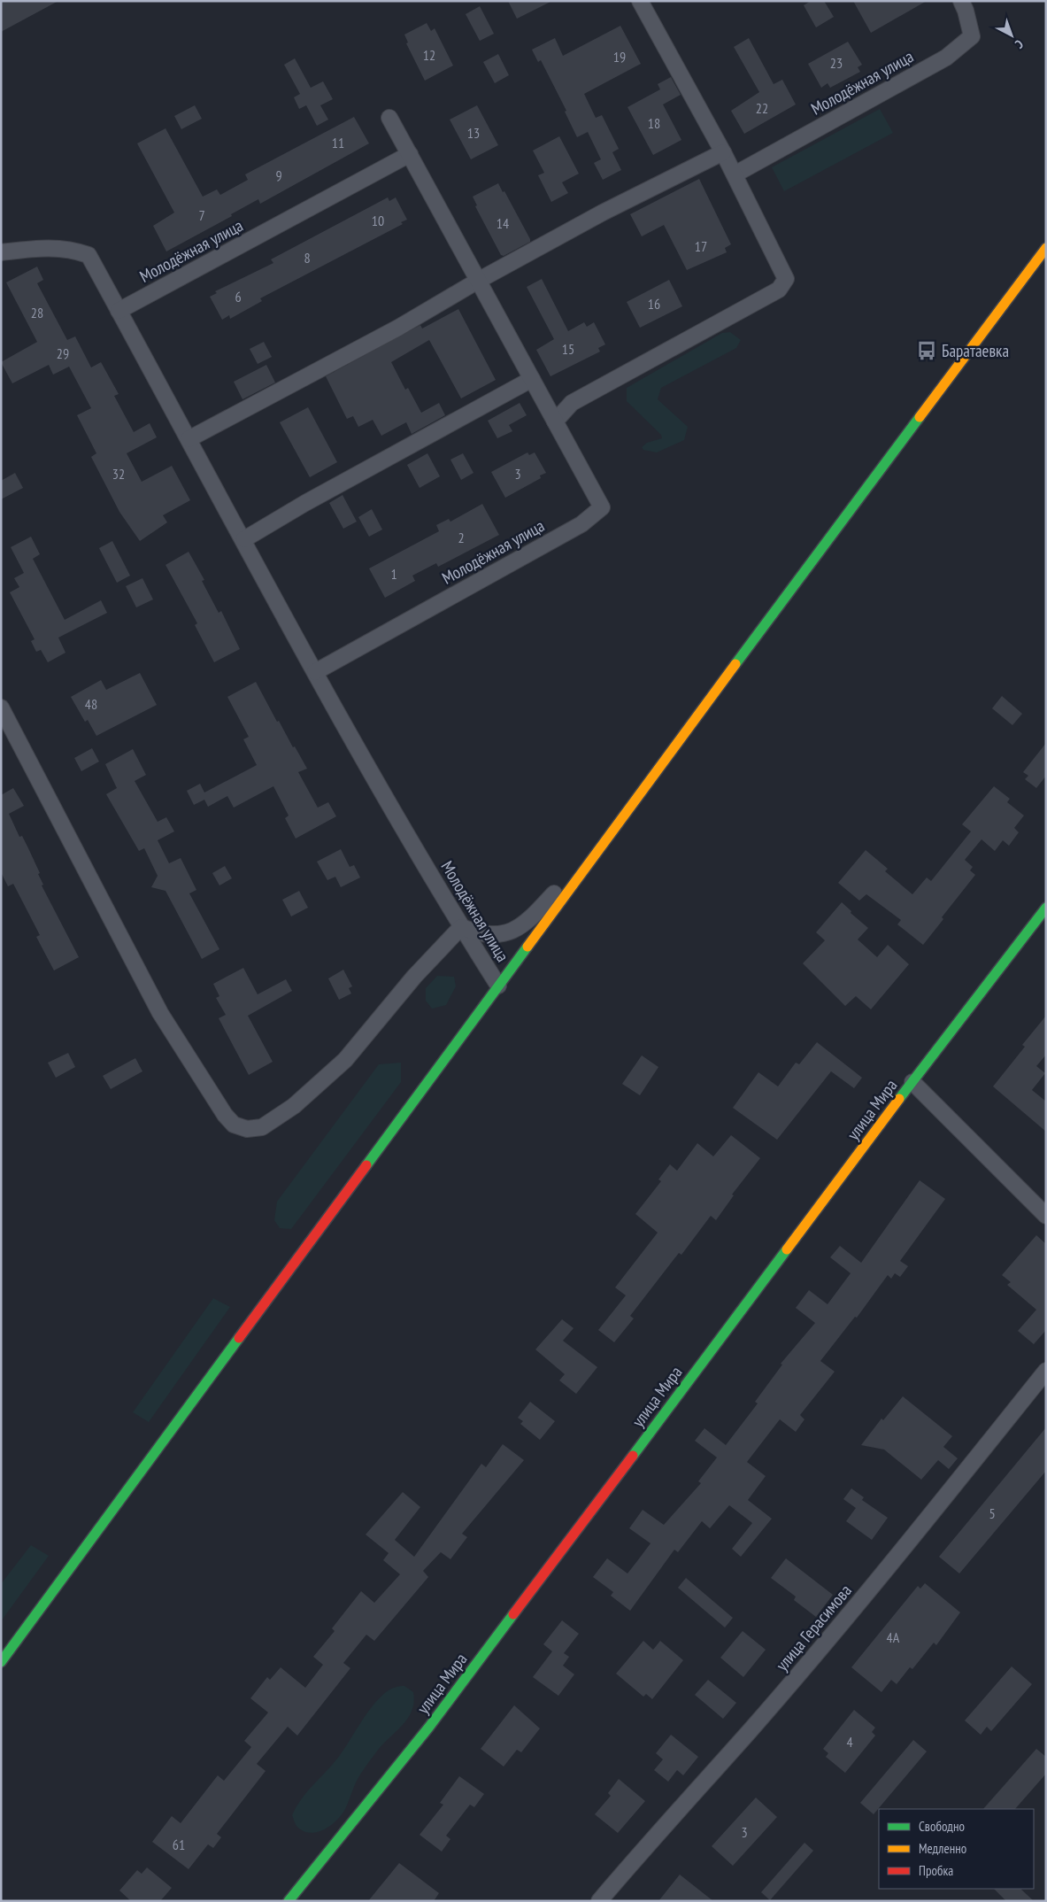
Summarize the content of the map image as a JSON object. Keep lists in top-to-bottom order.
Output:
{
  "streets": {
    "main road": ["улица Мира"],
    "street": ["Молодёжная улица", "улица Герасимова"]
  },
  "places": {
    "bus stop": ["Баратаевка"]
  },
  "house_numbers": [
    "12",
    "19",
    "23",
    "22",
    "18",
    "13",
    "11",
    "9",
    "7",
    "10",
    "14",
    "17",
    "8",
    "6",
    "16",
    "28",
    "15",
    "29",
    "32",
    "3",
    "2",
    "1",
    "48",
    "5",
    "4А",
    "4",
    "3",
    "61"
  ],
  "legend": ["Свободно", "Медленно", "Пробка"],
  "north": "bottom right"
}
